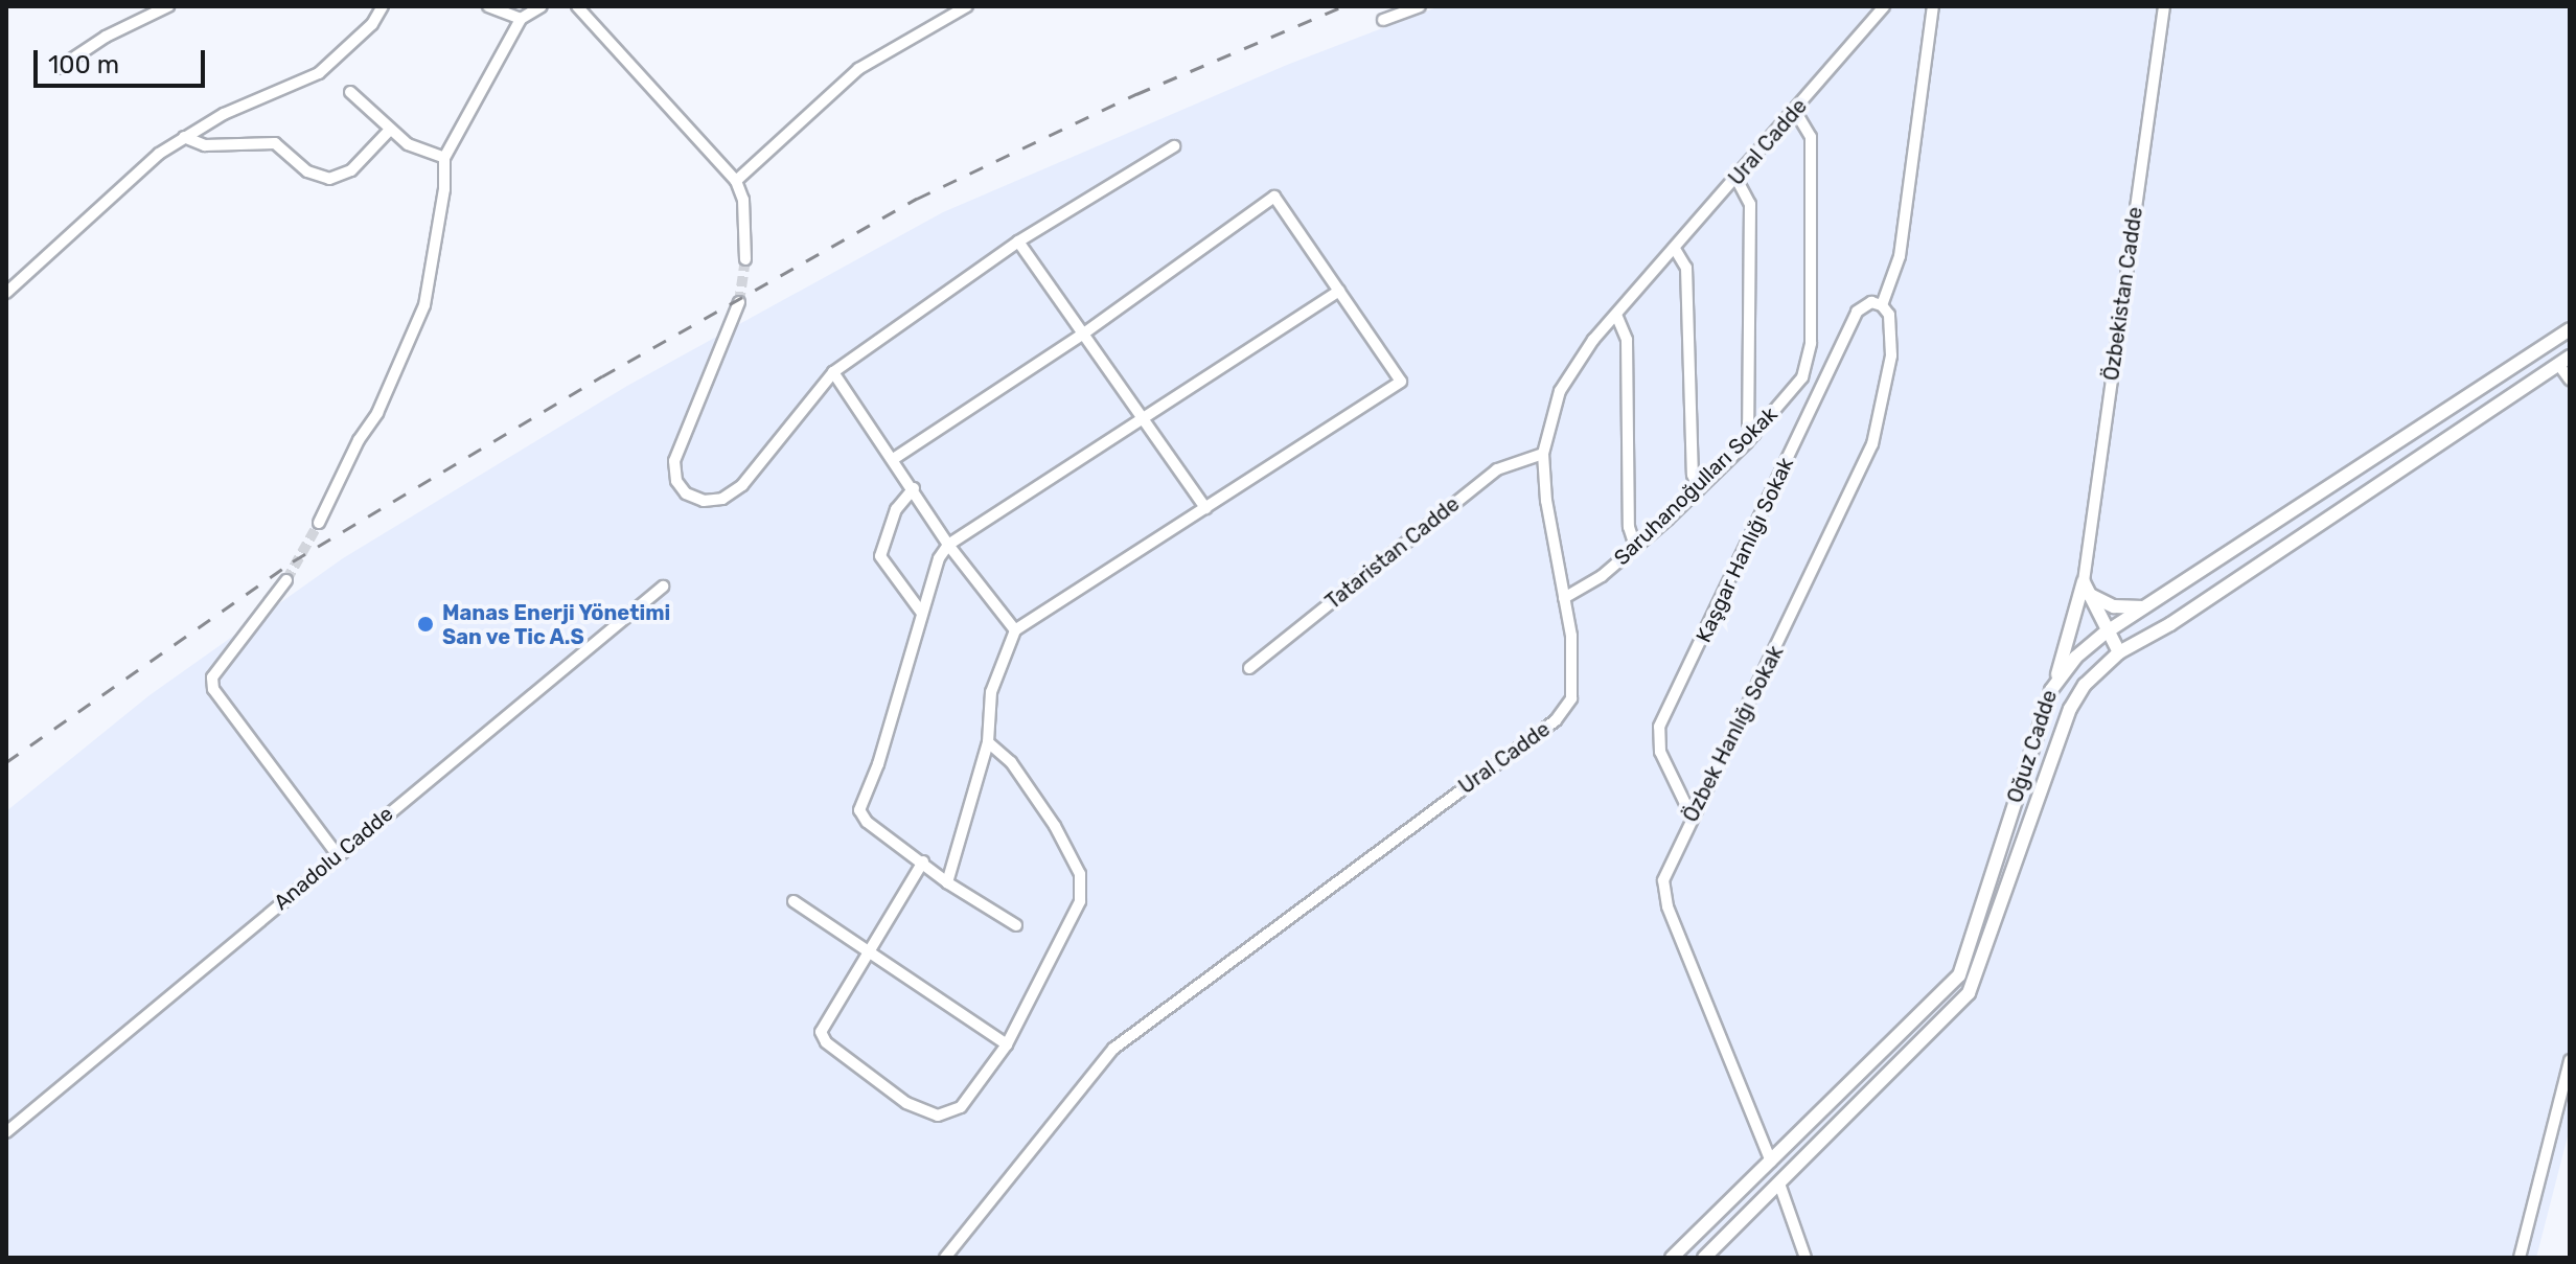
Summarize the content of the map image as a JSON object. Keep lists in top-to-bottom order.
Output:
{
  "streets": {
    "street": [
      "Ural Cadde",
      "Özbekistan Cadde",
      "Saruhanoğulları Sokak",
      "Kaşgar Hanlığı Sokak",
      "Tataristan Cadde",
      "Özbek Hanlığı Sokak",
      "Oğuz Cadde",
      "Anadolu Cadde"
    ]
  },
  "crossings": [
    ["Ural Cadde", "Saruhanoğulları Sokak"],
    ["Ural Cadde", "Tataristan Cadde"],
    ["Kaşgar Hanlığı Sokak", "Özbek Hanlığı Sokak"],
    ["Özbek Hanlığı Sokak", "Oğuz Cadde"]
  ],
  "places": ["Manas Enerji Yönetimi San ve Tic A.S"],
  "scale_bar": "100 m"
}
